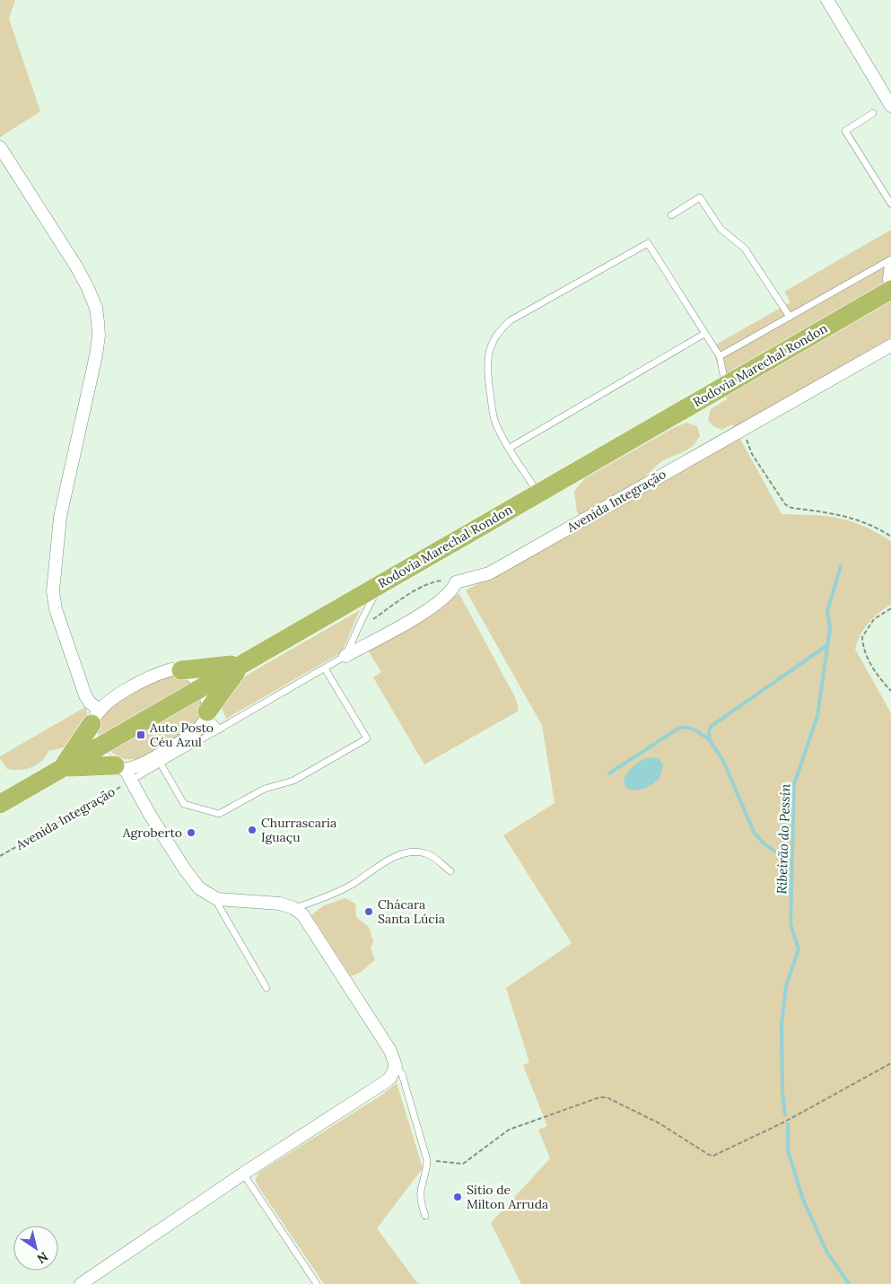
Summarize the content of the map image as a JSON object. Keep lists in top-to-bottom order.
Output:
{
  "streets": {
    "main road": ["Rodovia Marechal Rondon"],
    "street": ["Avenida Integração"]
  },
  "water": ["Ribeirão do Pessin"],
  "places": {
    "transit": ["Auto Posto Céu Azul"],
    "other": [
      "Churrascaria Iguaçu",
      "Agroberto",
      "Chácara Santa Lúcia",
      "Sítio de Milton Arruda"
    ]
  },
  "north": "bottom right"
}
